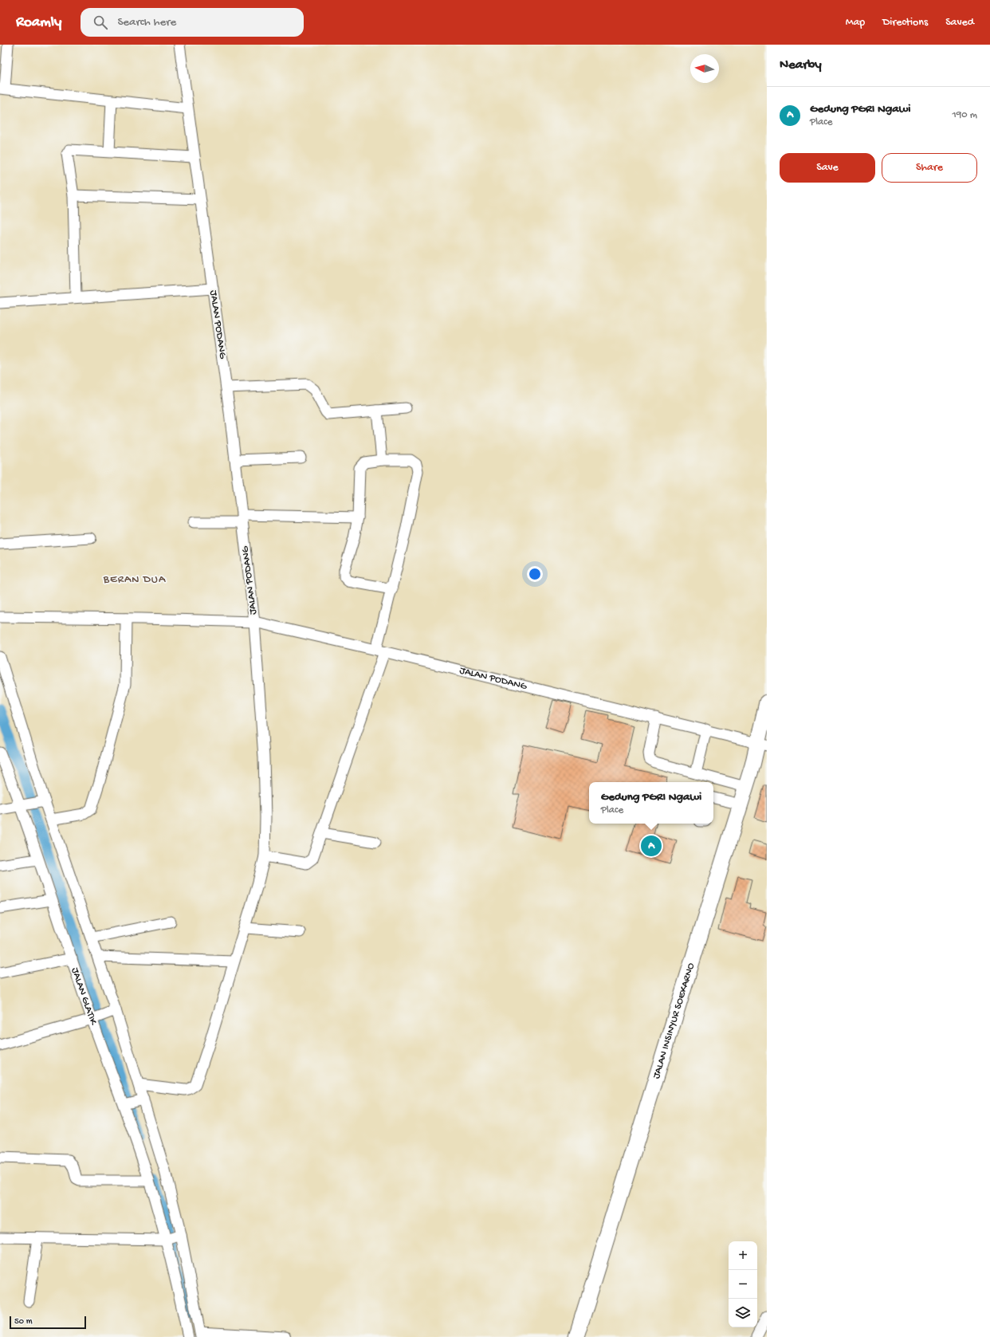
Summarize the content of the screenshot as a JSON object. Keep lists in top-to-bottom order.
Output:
{
  "streets": {
    "highway": ["JALAN INSINYUR SOEKARNO"],
    "street": ["JALAN PODANG", "JALAN GLATIK"]
  },
  "crossings": [
    ["JALAN PODANG", "JALAN INSINYUR SOEKARNO"]
  ],
  "districts": ["BERAN DUA"],
  "scale_bar": "50 m",
  "north": "left",
  "page": {
    "header": "Roamly",
    "search": "Search here",
    "nav": ["Map", "Directions", "Saved"],
    "heading": "Nearby",
    "list": [
      {
        "mark": "A",
        "name": "Gedung PGRI Ngawi",
        "note": "Place",
        "value": "190 m"
      }
    ],
    "buttons": ["Save", "Share"],
    "popup": ["Gedung PGRI Ngawi", "Place"],
    "pins": "A",
    "map_buttons": ["+", "−"],
    "scale": "50 m"
  }
}
